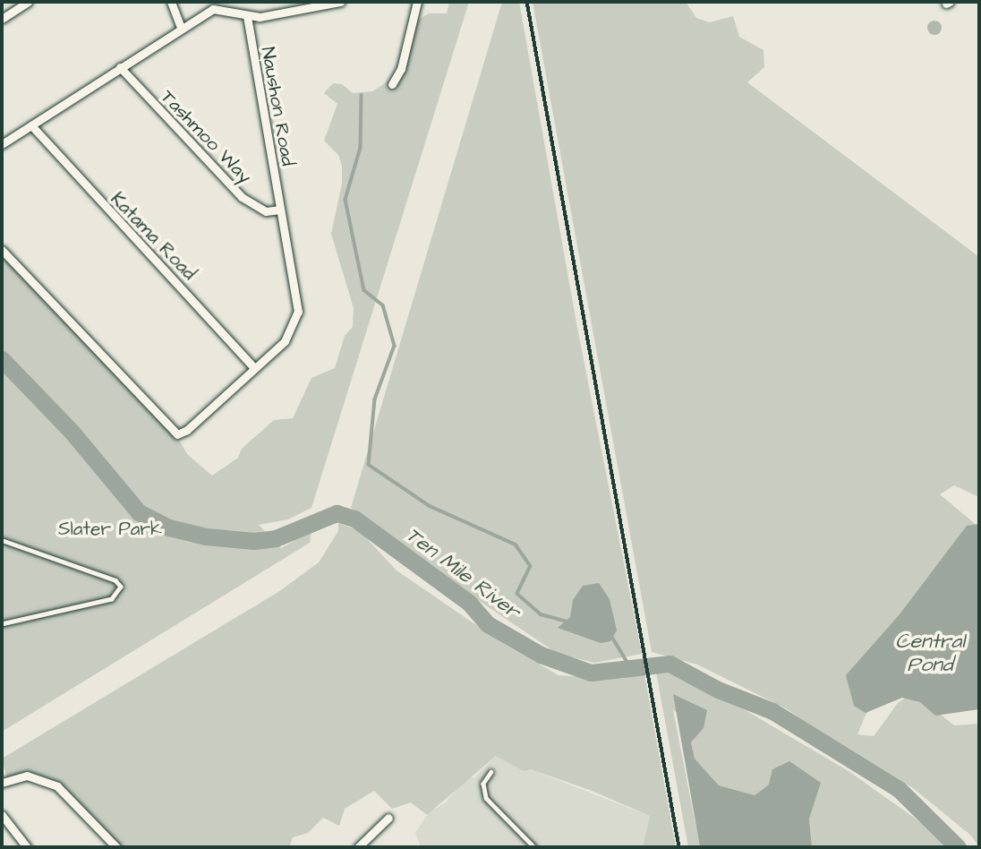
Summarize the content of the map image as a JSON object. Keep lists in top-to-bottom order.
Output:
{
  "streets": {
    "street": ["Naushon Road", "Tashmoo Way", "Katama Road"]
  },
  "crossings": [
    ["Naushon Road", "Tashmoo Way"],
    ["Naushon Road", "Katama Road"]
  ],
  "water": ["Ten Mile River", "Central Pond"],
  "parks": ["Slater Park"]
}
